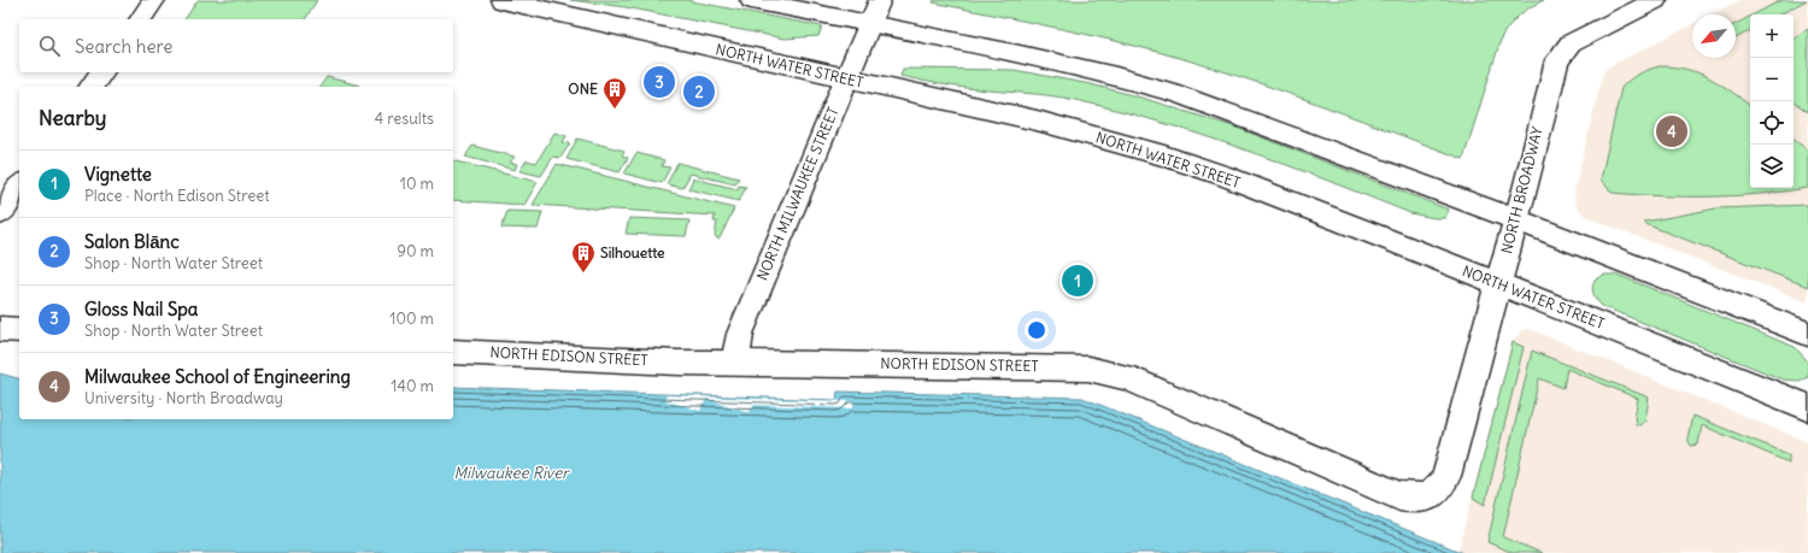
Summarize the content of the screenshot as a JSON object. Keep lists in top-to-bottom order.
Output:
{
  "streets": {
    "main road": [
      "NORTH WATER STREET",
      "NORTH BROADWAY",
      "NORTH MILWAUKEE STREET",
      "NORTH EDISON STREET"
    ]
  },
  "crossings": [
    ["NORTH WATER STREET", "NORTH BROADWAY"],
    ["NORTH WATER STREET", "NORTH MILWAUKEE STREET"],
    ["NORTH BROADWAY", "NORTH EDISON STREET"],
    ["NORTH MILWAUKEE STREET", "NORTH EDISON STREET"]
  ],
  "water": ["Milwaukee River"],
  "places": {
    "building": ["ONE", "Silhouette"]
  },
  "north": "bottom left",
  "page": {
    "map_buttons": ["+", "−"],
    "search": "Search here",
    "pins": [
      "3",
      "2",
      "4",
      "1"
    ],
    "heading": ["Nearby", "4 results"],
    "list": [
      {
        "mark": "1",
        "name": "Vignette",
        "note": "Place · North Edison Street",
        "value": "10 m"
      },
      {
        "mark": "2",
        "name": "Salon Blānc",
        "note": "Shop · North Water Street",
        "value": "90 m"
      },
      {
        "mark": "3",
        "name": "Gloss Nail Spa",
        "note": "Shop · North Water Street",
        "value": "100 m"
      },
      {
        "mark": "4",
        "name": "Milwaukee School of Engineering",
        "note": "University · North Broadway",
        "value": "140 m"
      }
    ]
  }
}
